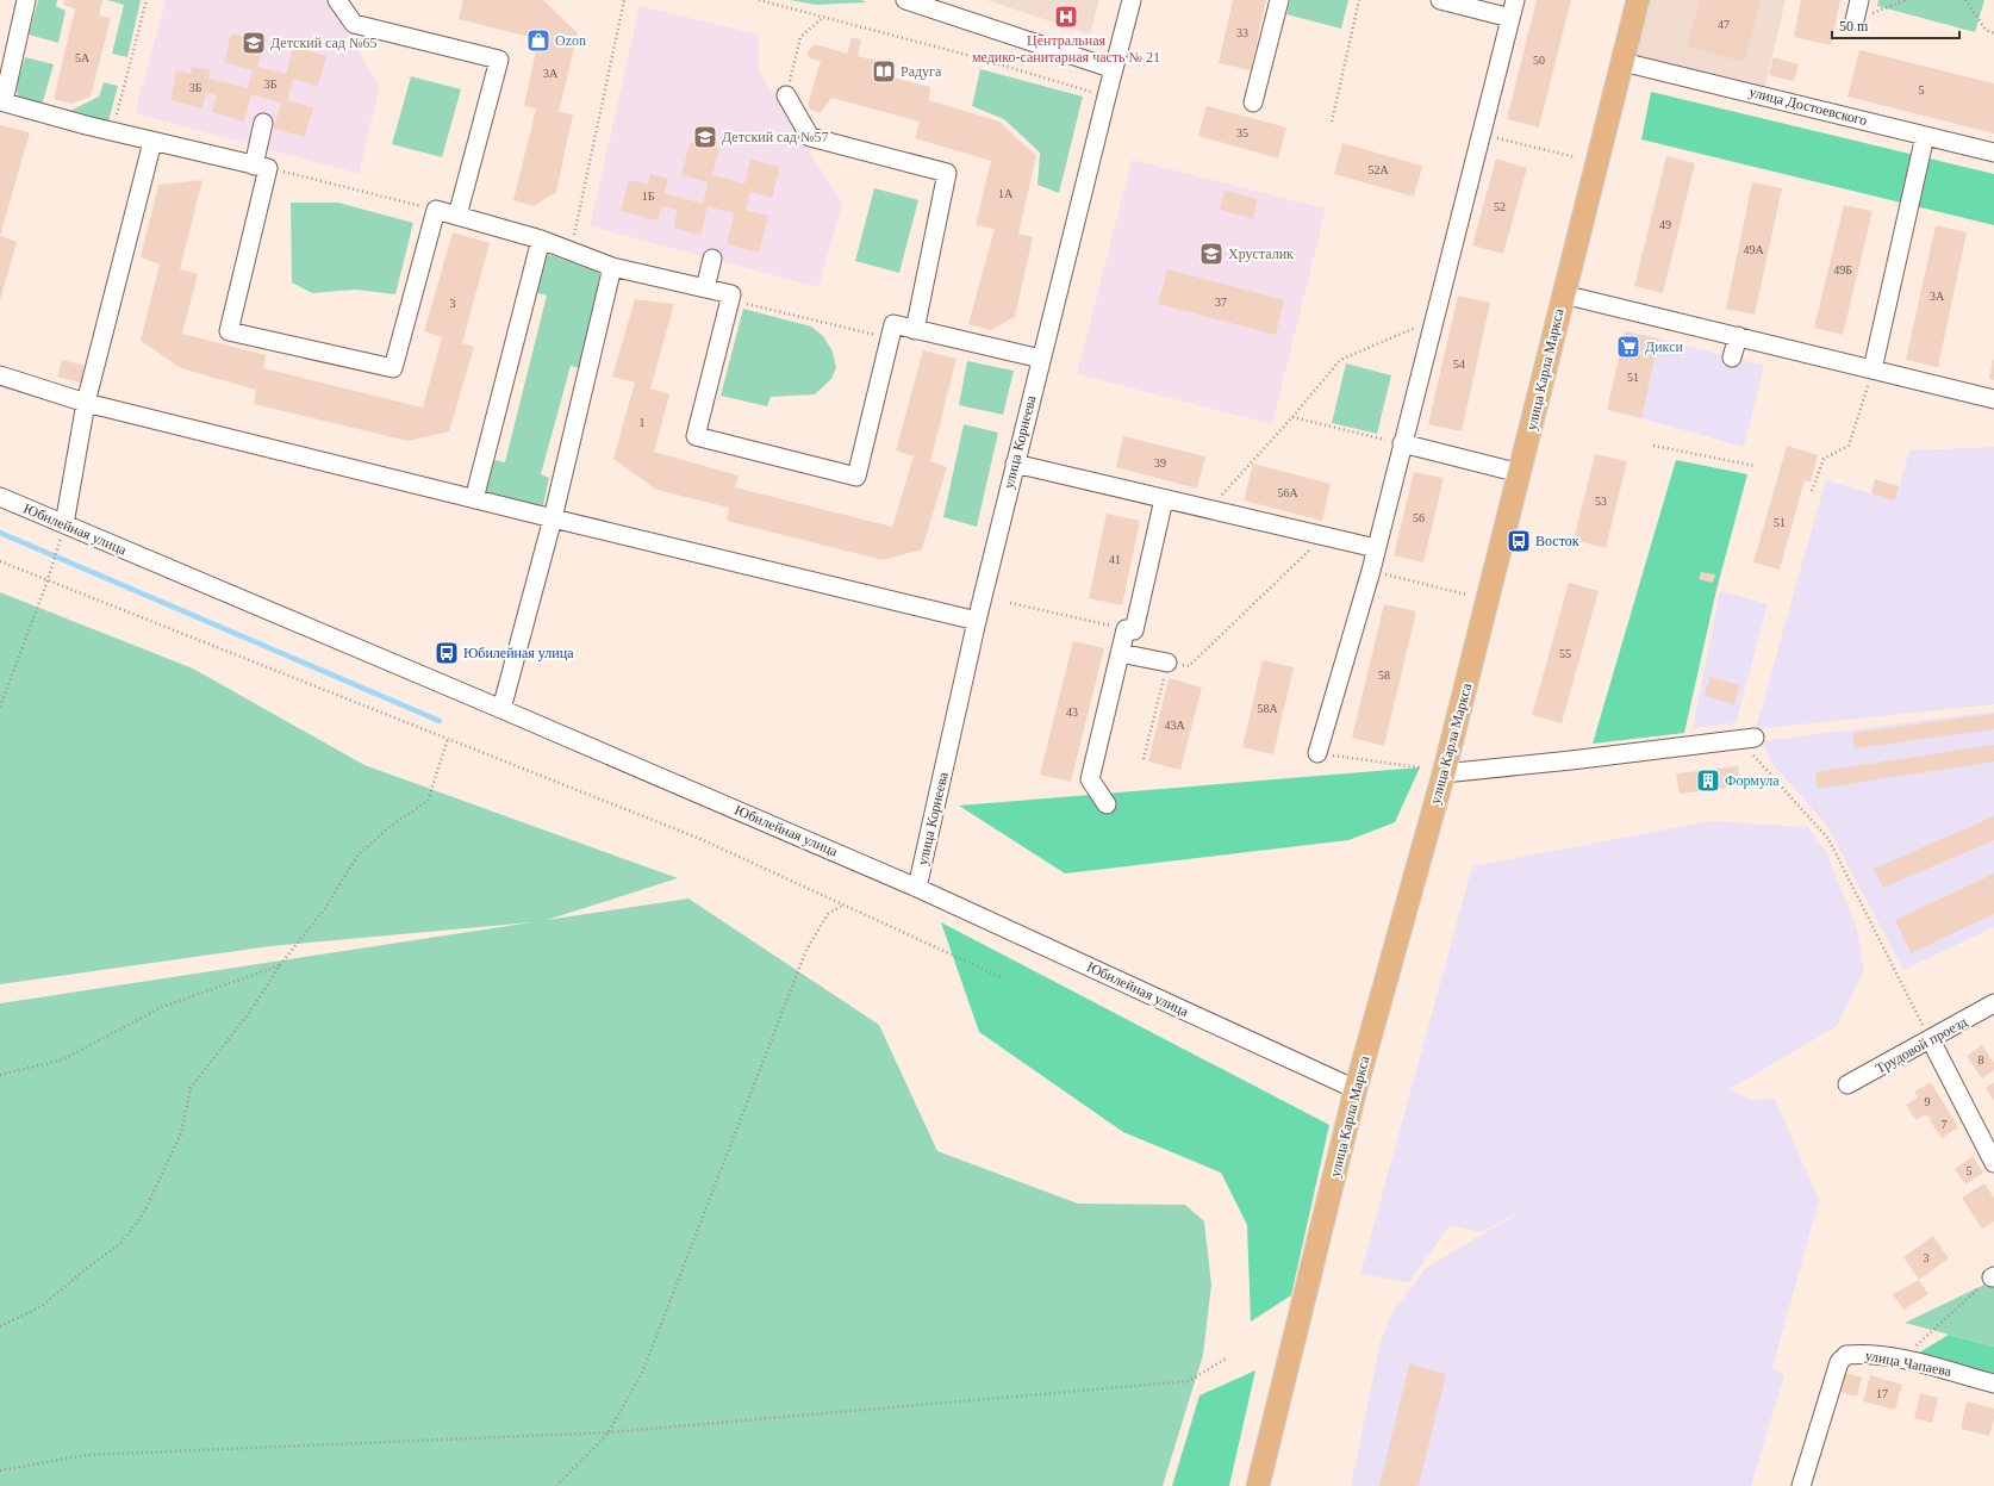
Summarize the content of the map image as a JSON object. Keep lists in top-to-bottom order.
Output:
{
  "streets": {
    "main road": ["улица Карла Маркса"],
    "street": [
      "улица Достоевского",
      "улица Корнеева",
      "Юбилейная улица",
      "Трудовой проезд",
      "улица Чапаева"
    ]
  },
  "crossings": [
    ["улица Достоевского", "улица Карла Маркса"],
    ["улица Карла Маркса", "Юбилейная улица"],
    ["улица Корнеева", "Юбилейная улица"]
  ],
  "places": {
    "hospital": ["Центральная медико-санитарная часть № 21"],
    "shop": ["Ozon"],
    "school or university": ["Детский сад №65", "Детский сад №57", "Хрусталик"],
    "library": ["Радуга"],
    "supermarket": ["Дикси"],
    "bus stop": ["Восток", "Юбилейная улица"],
    "building": ["Формула"]
  },
  "house_numbers": [
    "47",
    "33",
    "5А",
    "50",
    "3А",
    "3Б",
    "3Б",
    "5",
    "35",
    "52А",
    "1А",
    "1Б",
    "52",
    "49",
    "49А",
    "49Б",
    "3А",
    "37",
    "3",
    "54",
    "51",
    "1",
    "39",
    "56А",
    "53",
    "56",
    "51",
    "41",
    "55",
    "58",
    "58А",
    "43",
    "43А",
    "8",
    "9",
    "7",
    "5",
    "3",
    "17"
  ],
  "scale_bar": "50 m"
}
